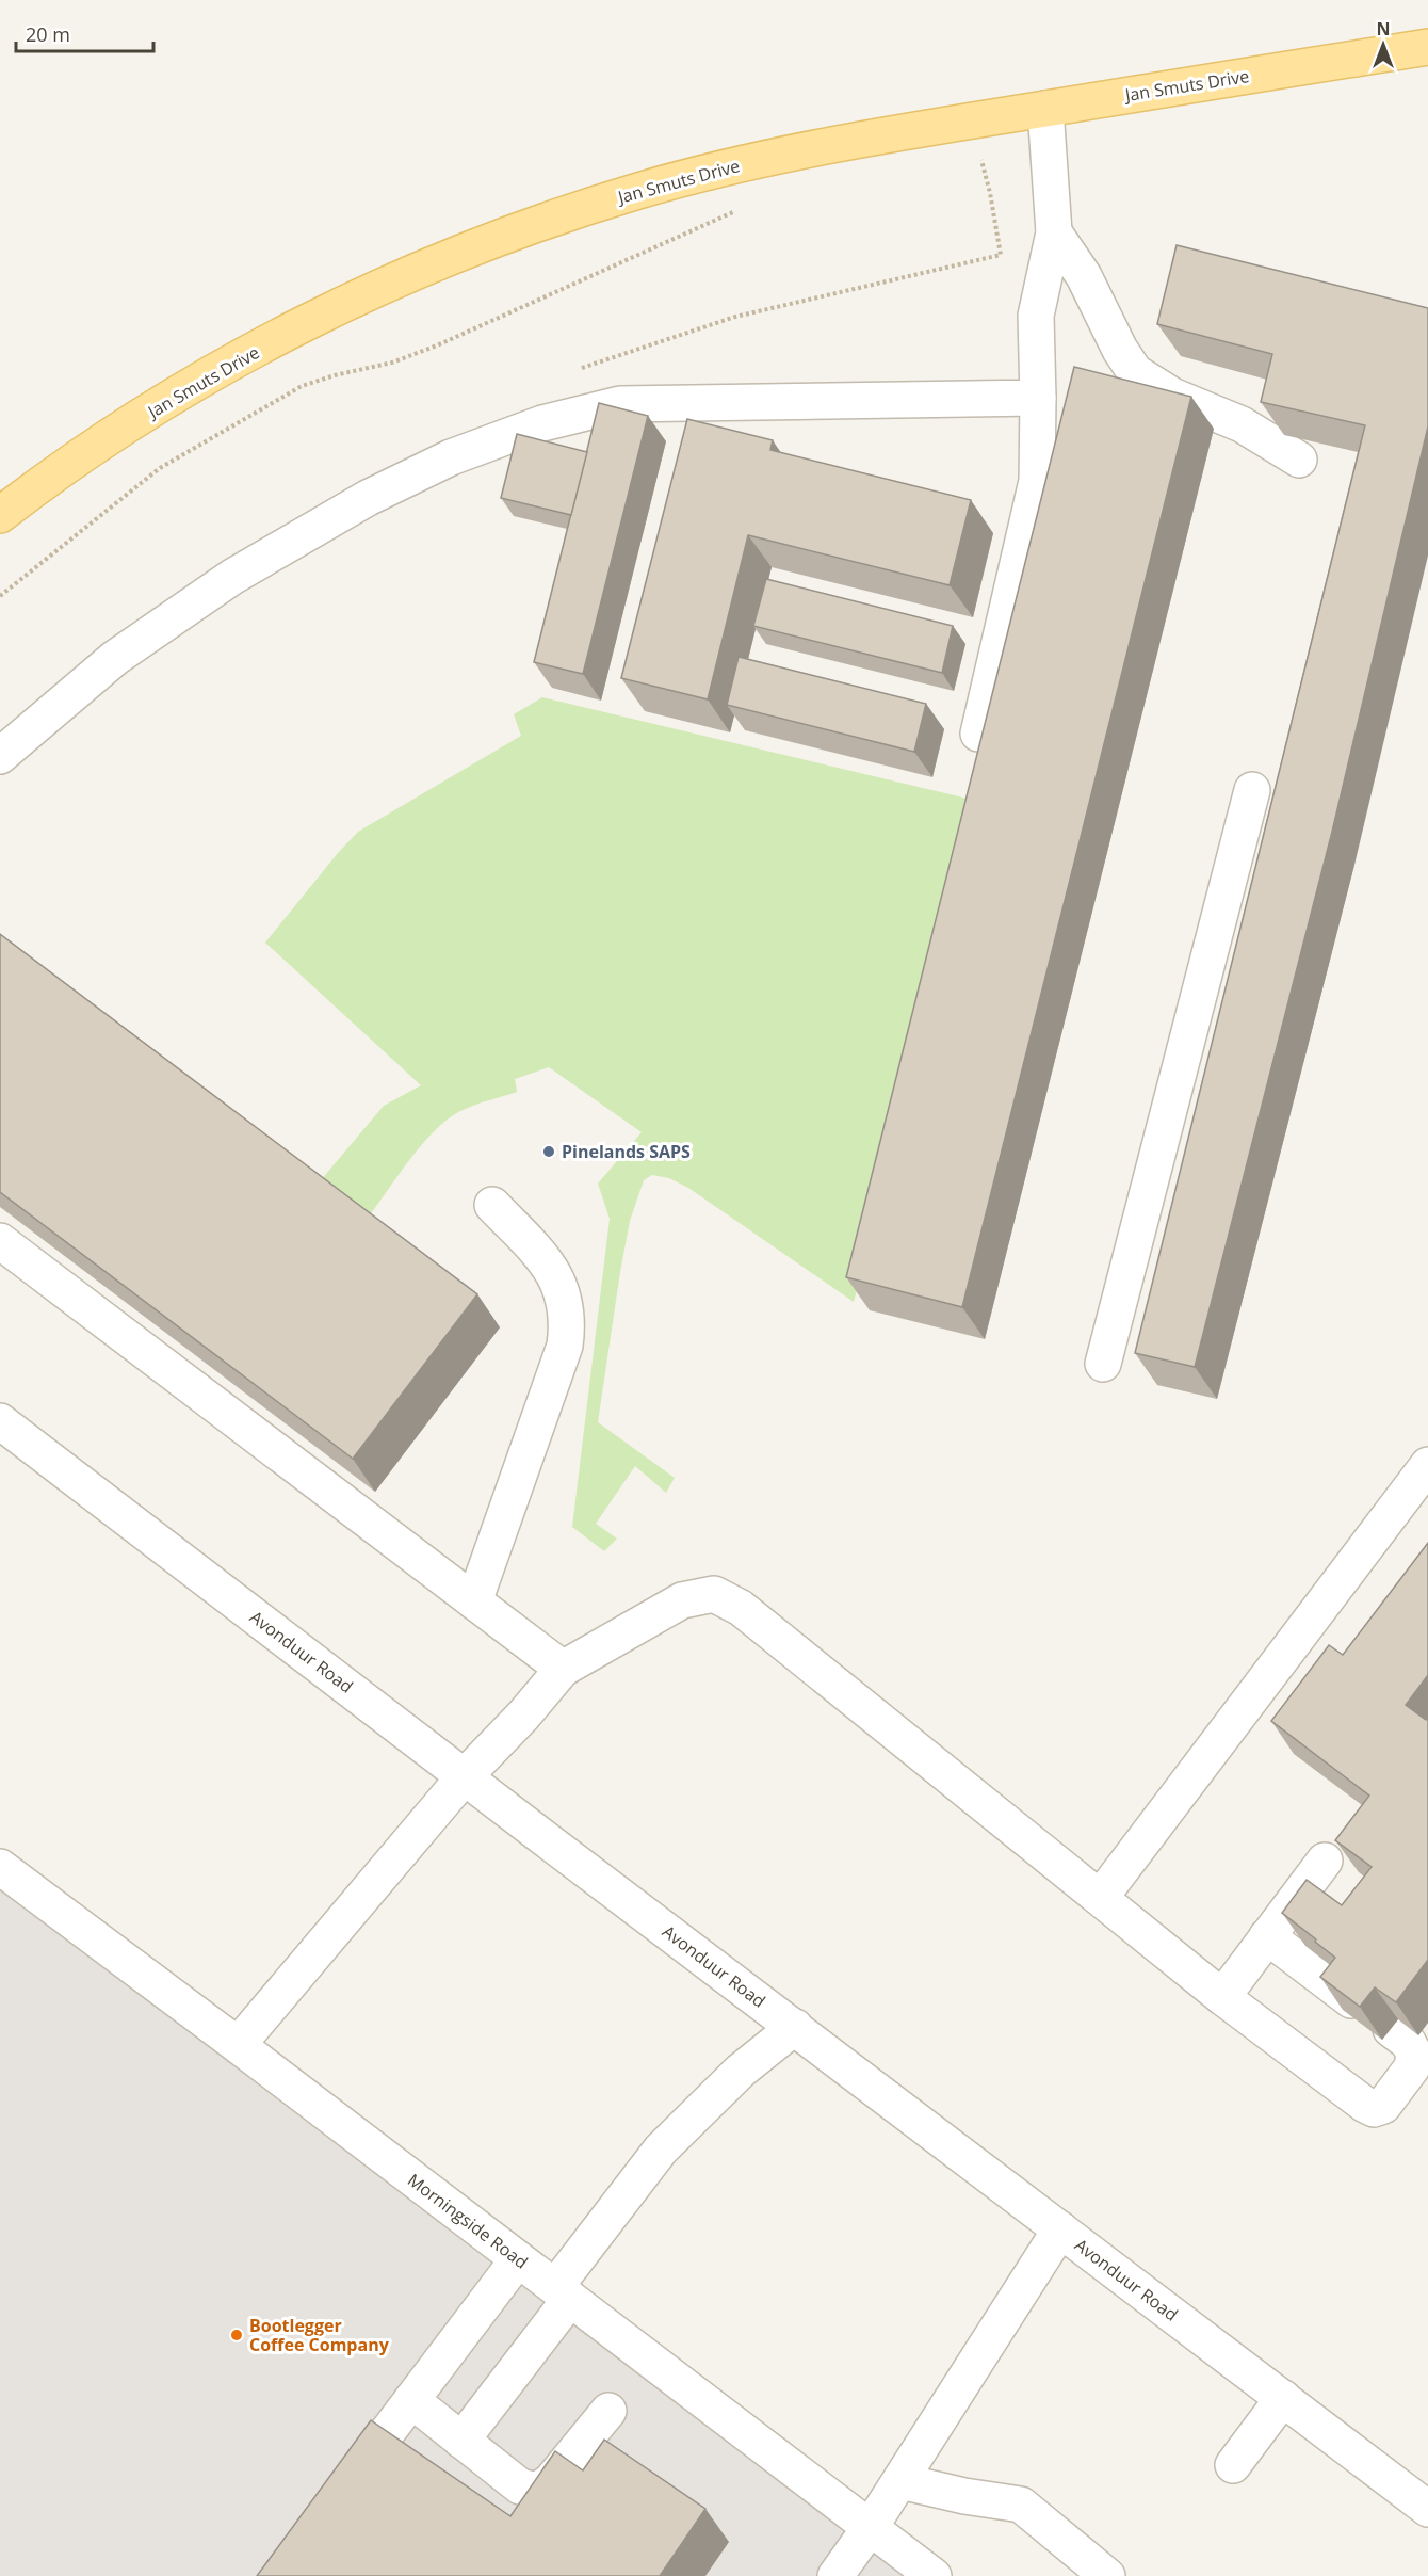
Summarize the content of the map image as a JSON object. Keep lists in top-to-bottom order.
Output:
{
  "streets": {
    "main road": ["Jan Smuts Drive"],
    "street": ["Avonduur Road", "Morningside Road"]
  },
  "places": ["Pinelands SAPS", "Bootlegger Coffee Company"],
  "scale_bar": "20 m",
  "north": "top"
}
